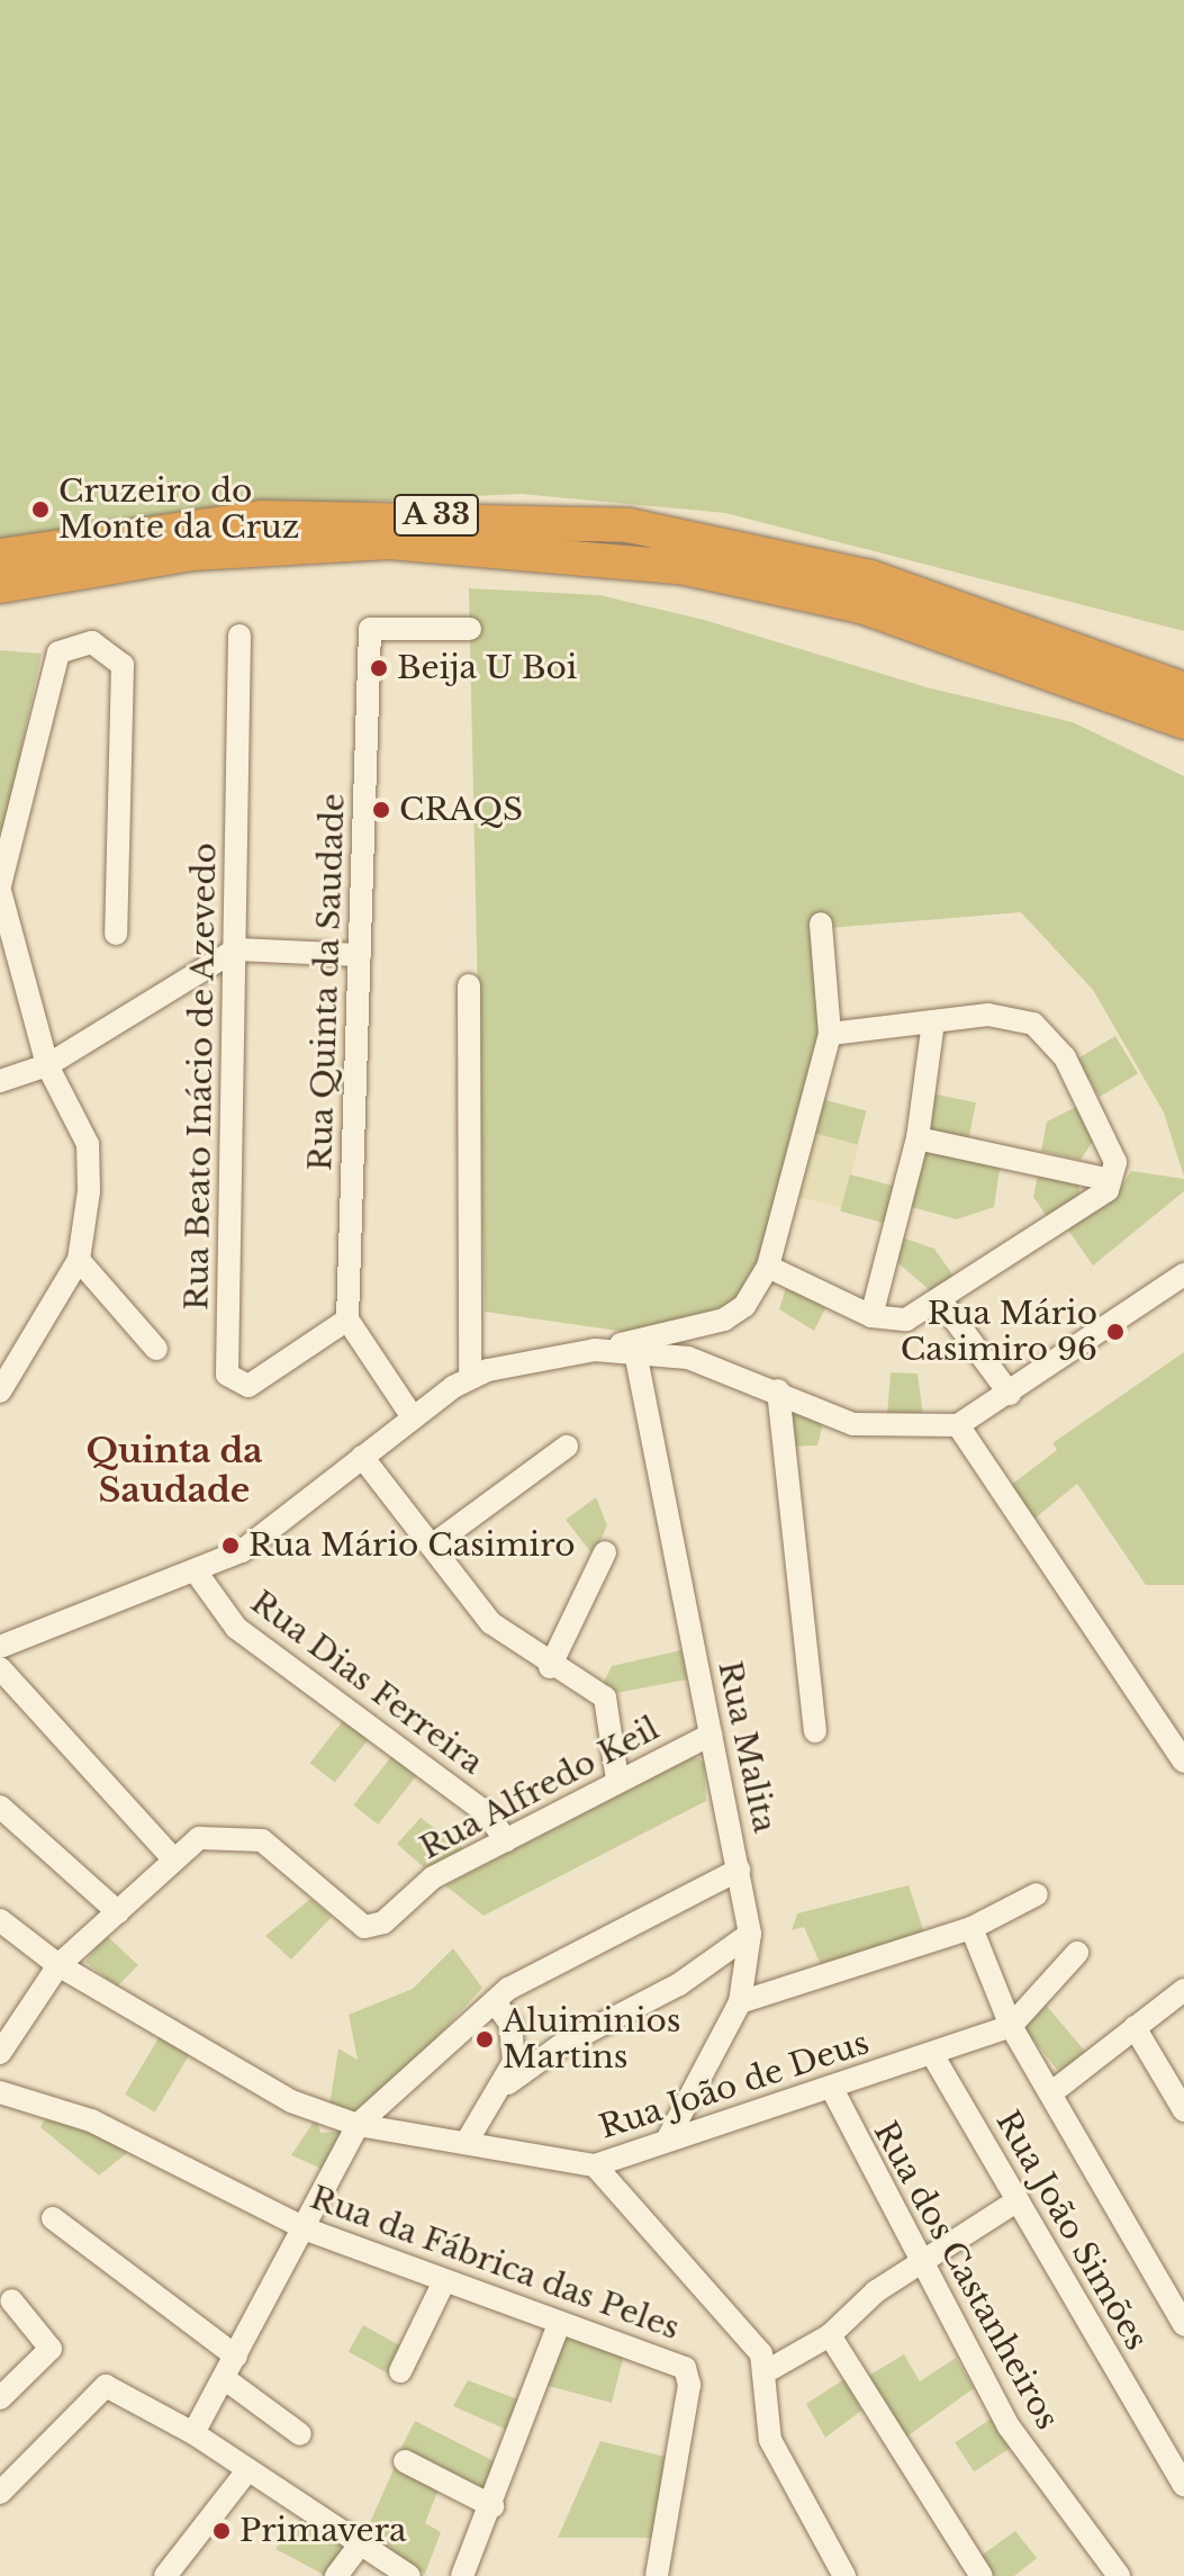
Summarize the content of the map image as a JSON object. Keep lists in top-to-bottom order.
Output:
{
  "streets": {
    "highway": ["A 33"],
    "street": [
      "Rua Quinta da Saudade",
      "Rua Beato Inácio de Azevedo",
      "Rua Dias Ferreira",
      "Rua Malita",
      "Rua Alfredo Keil",
      "Rua João de Deus",
      "Rua João Simões",
      "Rua da Fábrica das Peles",
      "Rua dos Castanheiros"
    ]
  },
  "crossings": [
    ["Rua Quinta da Saudade", "Rua Beato Inácio de Azevedo"],
    ["Rua Dias Ferreira", "Rua Alfredo Keil"],
    ["Rua Malita", "Rua Alfredo Keil"],
    ["Rua Malita", "Rua João de Deus"],
    ["Rua Alfredo Keil", "Rua João de Deus"],
    ["Rua João de Deus", "Rua João Simões"],
    ["Rua João de Deus", "Rua dos Castanheiros"]
  ],
  "districts": ["Quinta da Saudade"],
  "places": [
    "Cruzeiro do Monte da Cruz",
    "Beija U Boi",
    "CRAQS",
    "Rua Mário Casimiro 96",
    "Rua Mário Casimiro",
    "Aluiminios Martins",
    "Primavera"
  ]
}
